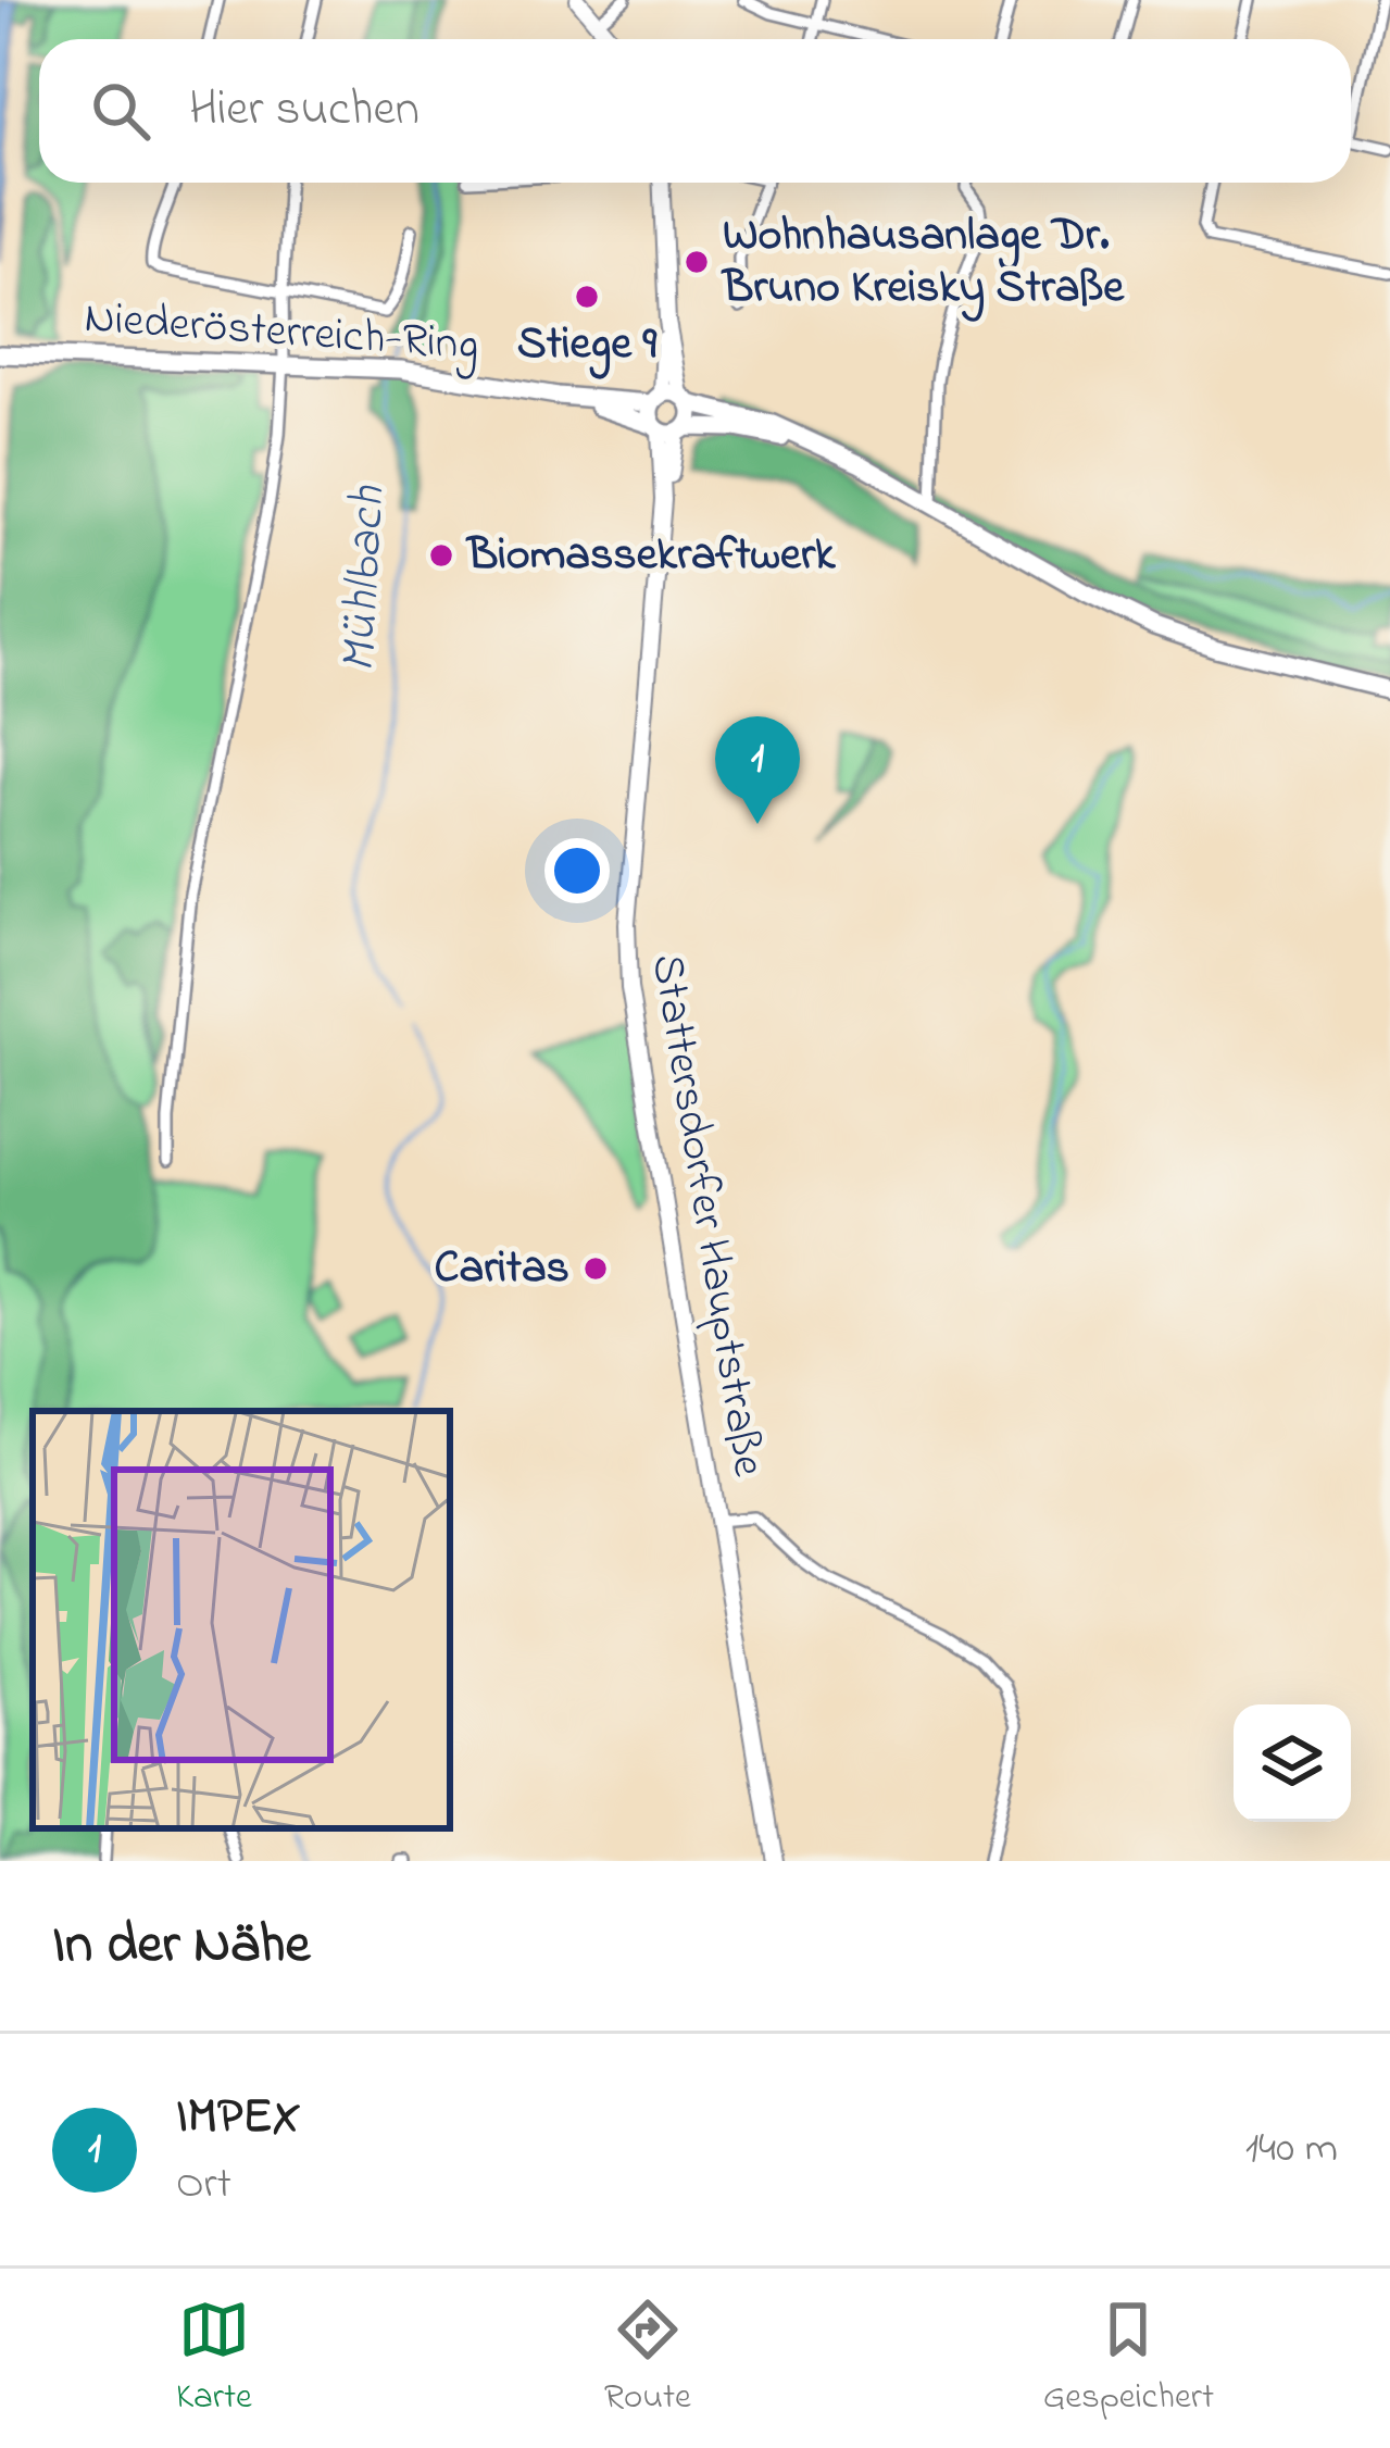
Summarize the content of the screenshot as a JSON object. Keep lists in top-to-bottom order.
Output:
{
  "streets": {
    "main road": ["Niederösterreich-Ring", "Stattersdorfer Hauptstraße"]
  },
  "crossings": [
    ["Niederösterreich-Ring", "Stattersdorfer Hauptstraße"]
  ],
  "water": ["Mühlbach"],
  "places": [
    "Wohnhausanlage Dr. Bruno Kreisky Straße",
    "Stiege 9",
    "Biomassekraftwerk",
    "Caritas"
  ],
  "page": {
    "search": "Hier suchen",
    "pins": "1",
    "heading": "In der Nähe",
    "list": [
      {
        "mark": "1",
        "name": "IMPEX",
        "note": "Ort",
        "value": "140 m"
      }
    ],
    "nav": ["Karte", "Route", "Gespeichert"]
  }
}
